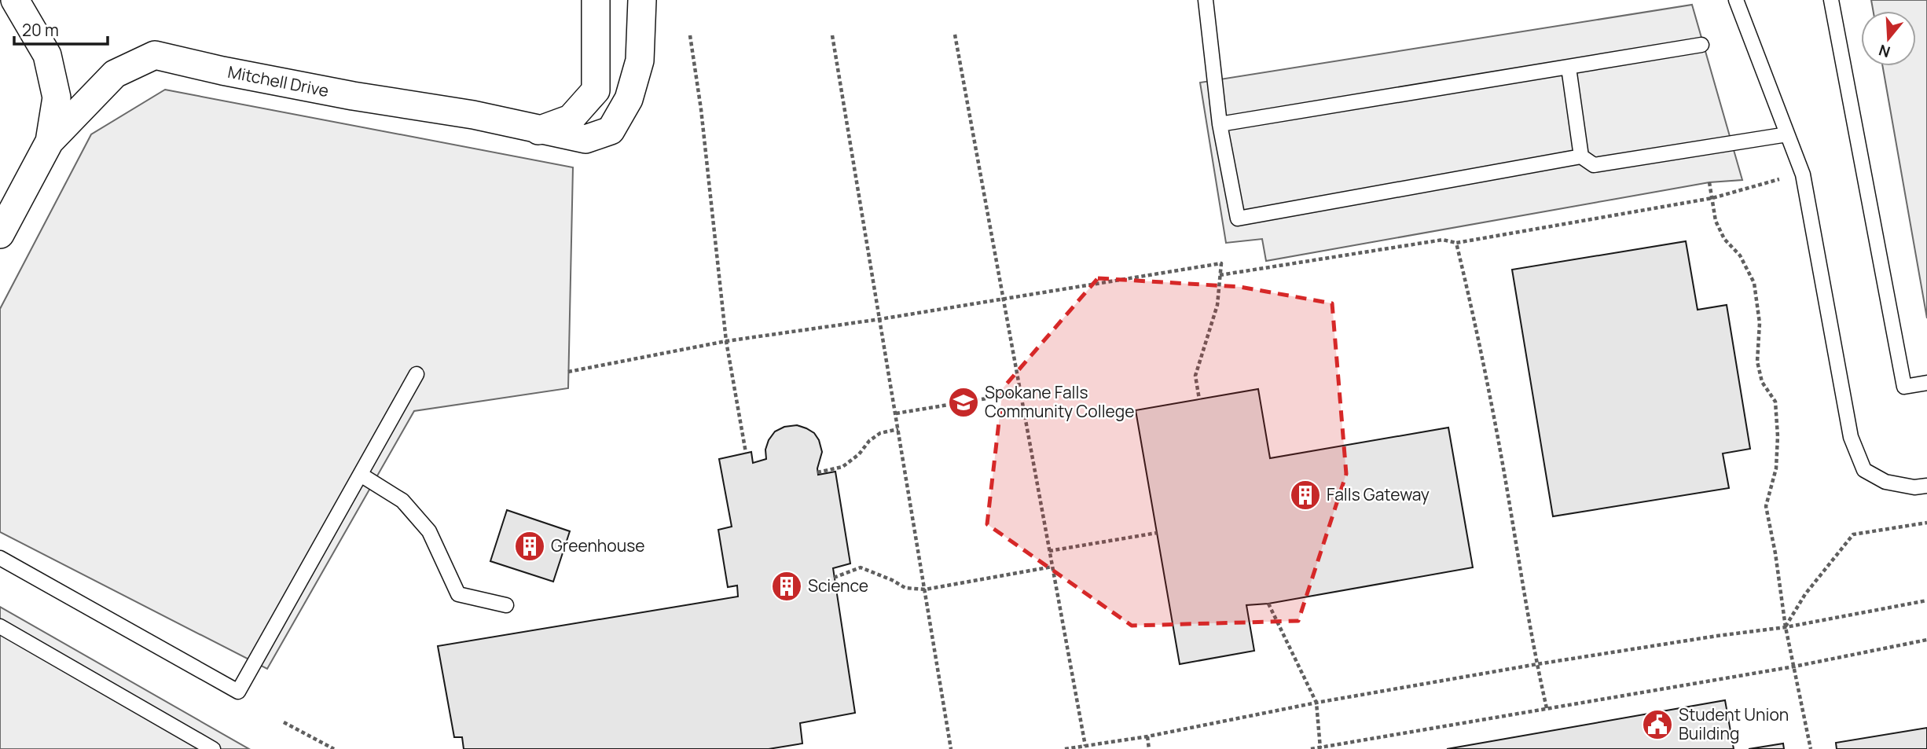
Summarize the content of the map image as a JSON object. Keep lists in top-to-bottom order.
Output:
{
  "streets": {
    "street": ["Mitchell Drive"]
  },
  "places": {
    "school or university": ["Spokane Falls Community College"],
    "building": ["Falls Gateway", "Greenhouse", "Science"],
    "public building": ["Student Union Building"]
  },
  "scale_bar": "20 m",
  "north": "bottom"
}
